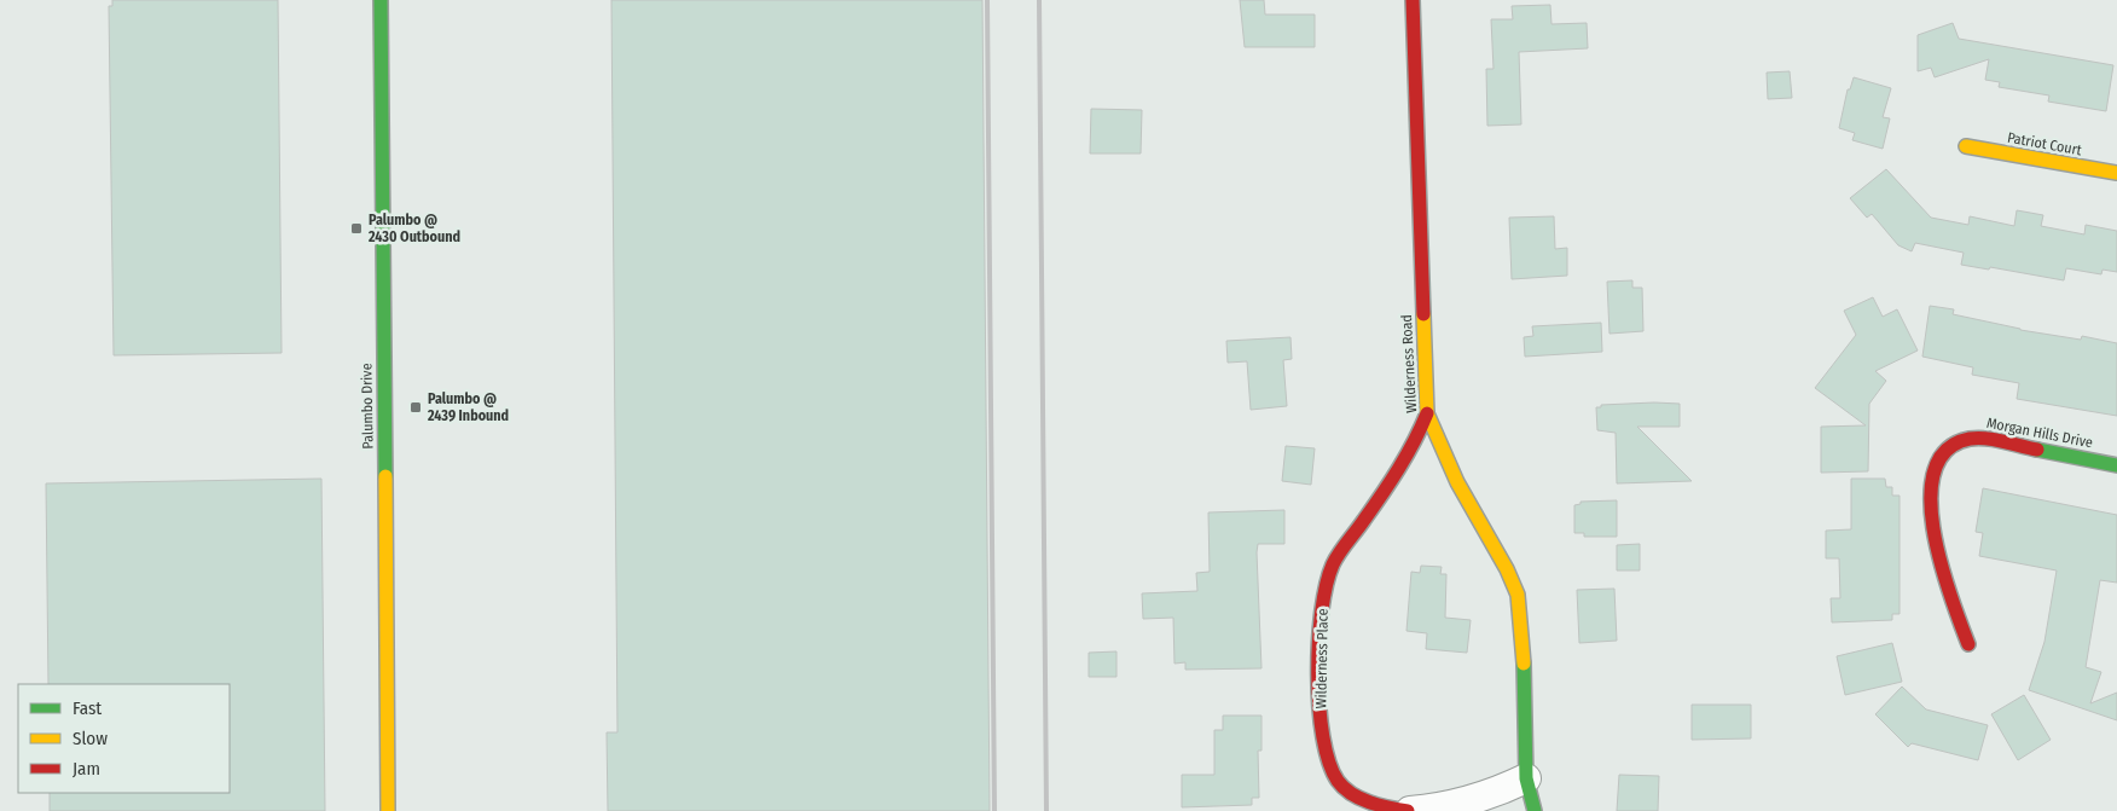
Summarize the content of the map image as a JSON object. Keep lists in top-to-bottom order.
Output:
{
  "streets": {
    "street": [
      "Patriot Court",
      "Wilderness Road",
      "Palumbo Drive",
      "Morgan Hills Drive",
      "Wilderness Place"
    ]
  },
  "crossings": [
    ["Wilderness Road", "Wilderness Place"]
  ],
  "places": {
    "transit": ["Palumbo @ 2430 Outbound", "Palumbo @ 2439 Inbound"]
  },
  "legend": ["Fast", "Slow", "Jam"]
}
